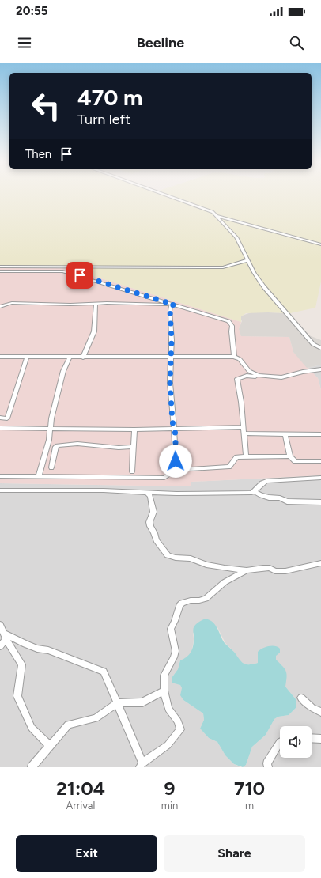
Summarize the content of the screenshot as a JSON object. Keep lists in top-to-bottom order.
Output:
{
  "page": {
    "status": "20:55",
    "header": "Beeline",
    "turn": ["470 m", "Turn left"],
    "then": "Then",
    "eta": [
      "21:04",
      "Arrival",
      "9",
      "min",
      "710",
      "m"
    ],
    "buttons": ["Exit", "Share"]
  }
}
